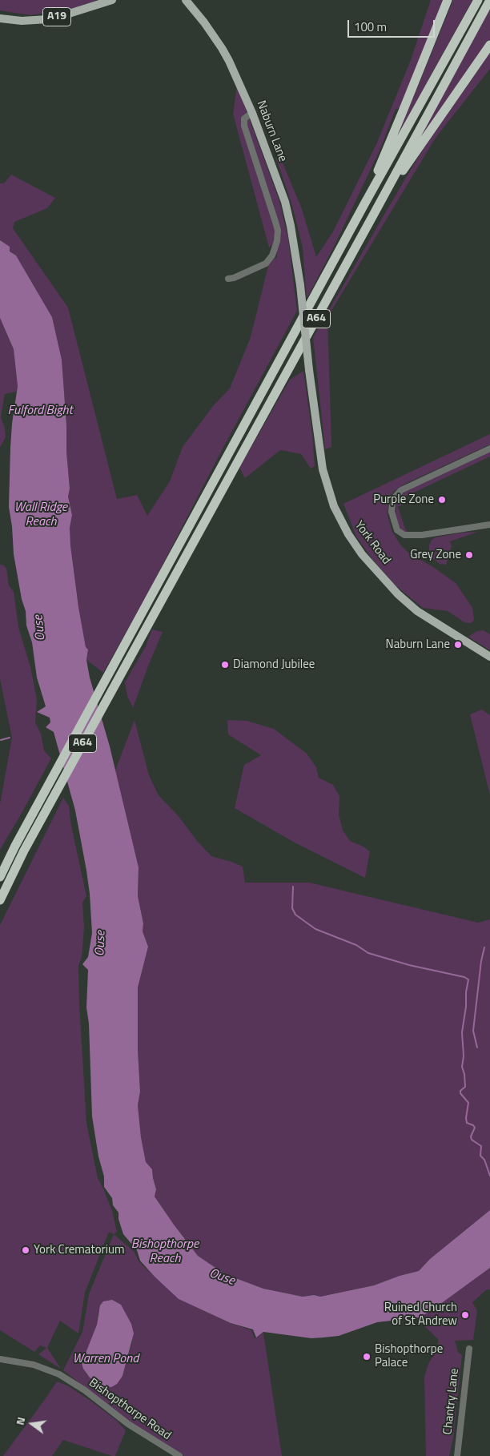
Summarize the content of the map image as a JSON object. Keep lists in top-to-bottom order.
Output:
{
  "streets": {
    "highway": ["A64"],
    "main road": ["A19", "Naburn Lane", "York Road"],
    "street": ["Chantry Lane", "Bishopthorpe Road"]
  },
  "crossings": [
    ["Naburn Lane", "York Road"]
  ],
  "water": [
    "Fulford Bight",
    "Wall Ridge Reach",
    "Ouse",
    "Bishopthorpe Reach",
    "Warren Pond"
  ],
  "places": [
    "Purple Zone",
    "Grey Zone",
    "Naburn Lane",
    "Diamond Jubilee",
    "York Crematorium",
    "Ruined Church of St Andrew",
    "Bishopthorpe Palace"
  ],
  "scale_bar": "100 m",
  "north": "left"
}
